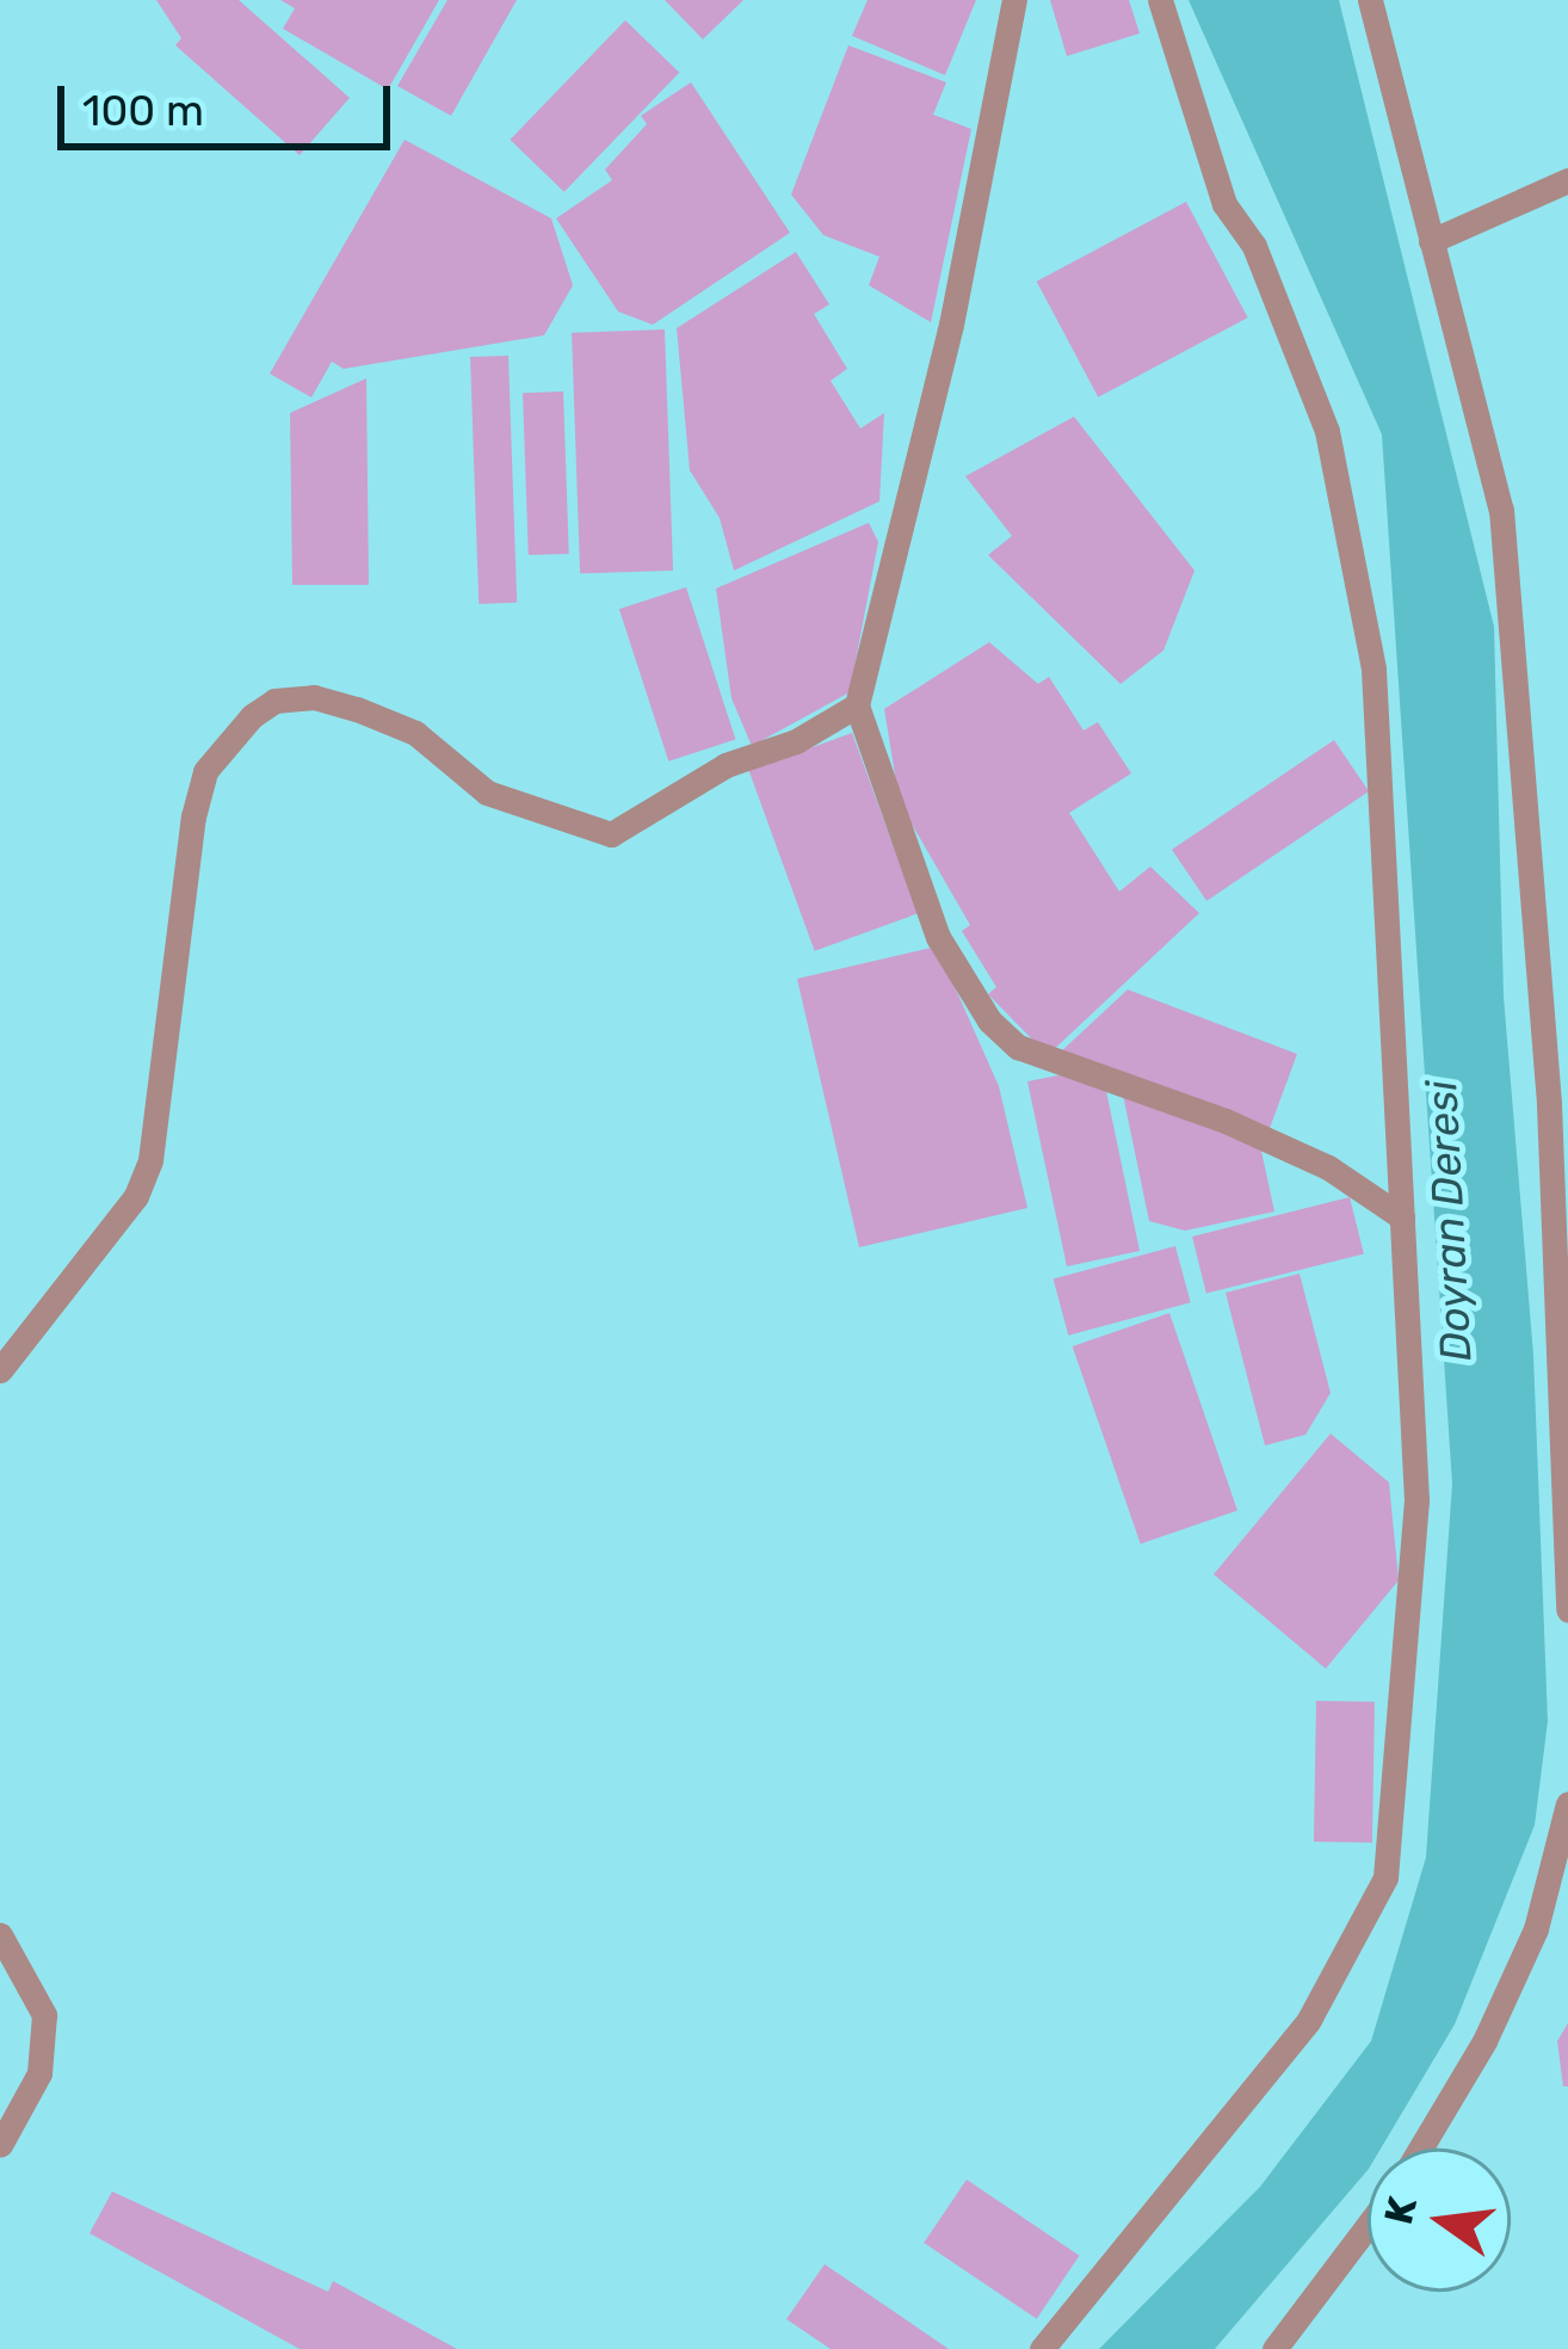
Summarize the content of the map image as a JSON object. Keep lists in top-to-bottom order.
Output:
{
  "water": ["Doyran Deresi"],
  "scale_bar": "100 m",
  "north": "left"
}
